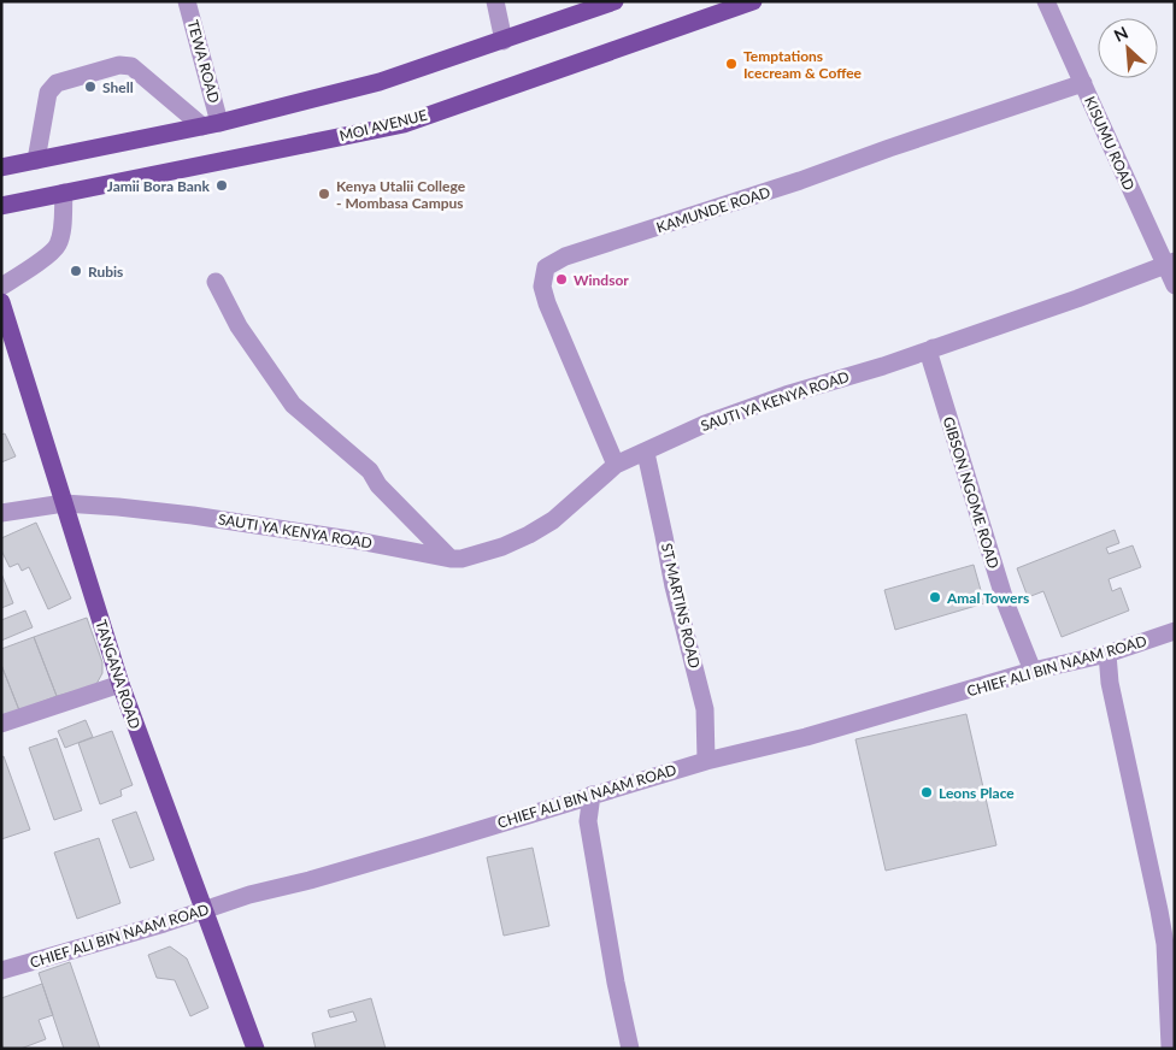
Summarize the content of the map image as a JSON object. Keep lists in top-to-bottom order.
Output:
{
  "streets": {
    "main road": ["MOI AVENUE", "TANGANA ROAD"],
    "street": [
      "TEWA ROAD",
      "KISUMU ROAD",
      "KAMUNDE ROAD",
      "SAUTI YA KENYA ROAD",
      "GIBSON NGOME ROAD",
      "ST MARTINS ROAD",
      "CHIEF ALI BIN NAAM ROAD"
    ]
  },
  "crossings": [
    ["KISUMU ROAD", "KAMUNDE ROAD"],
    ["KISUMU ROAD", "SAUTI YA KENYA ROAD"],
    ["KAMUNDE ROAD", "SAUTI YA KENYA ROAD"],
    ["SAUTI YA KENYA ROAD", "GIBSON NGOME ROAD"],
    ["SAUTI YA KENYA ROAD", "ST MARTINS ROAD"],
    ["SAUTI YA KENYA ROAD", "TANGANA ROAD"],
    ["GIBSON NGOME ROAD", "CHIEF ALI BIN NAAM ROAD"],
    ["ST MARTINS ROAD", "CHIEF ALI BIN NAAM ROAD"],
    ["CHIEF ALI BIN NAAM ROAD", "TANGANA ROAD"]
  ],
  "places": [
    "Temptations Icecream & Coffee",
    "Shell",
    "Jamii Bora Bank",
    "Kenya Utalii College - Mombasa Campus",
    "Rubis",
    "Windsor",
    "Amal Towers",
    "Leons Place"
  ],
  "north": "top left"
}
